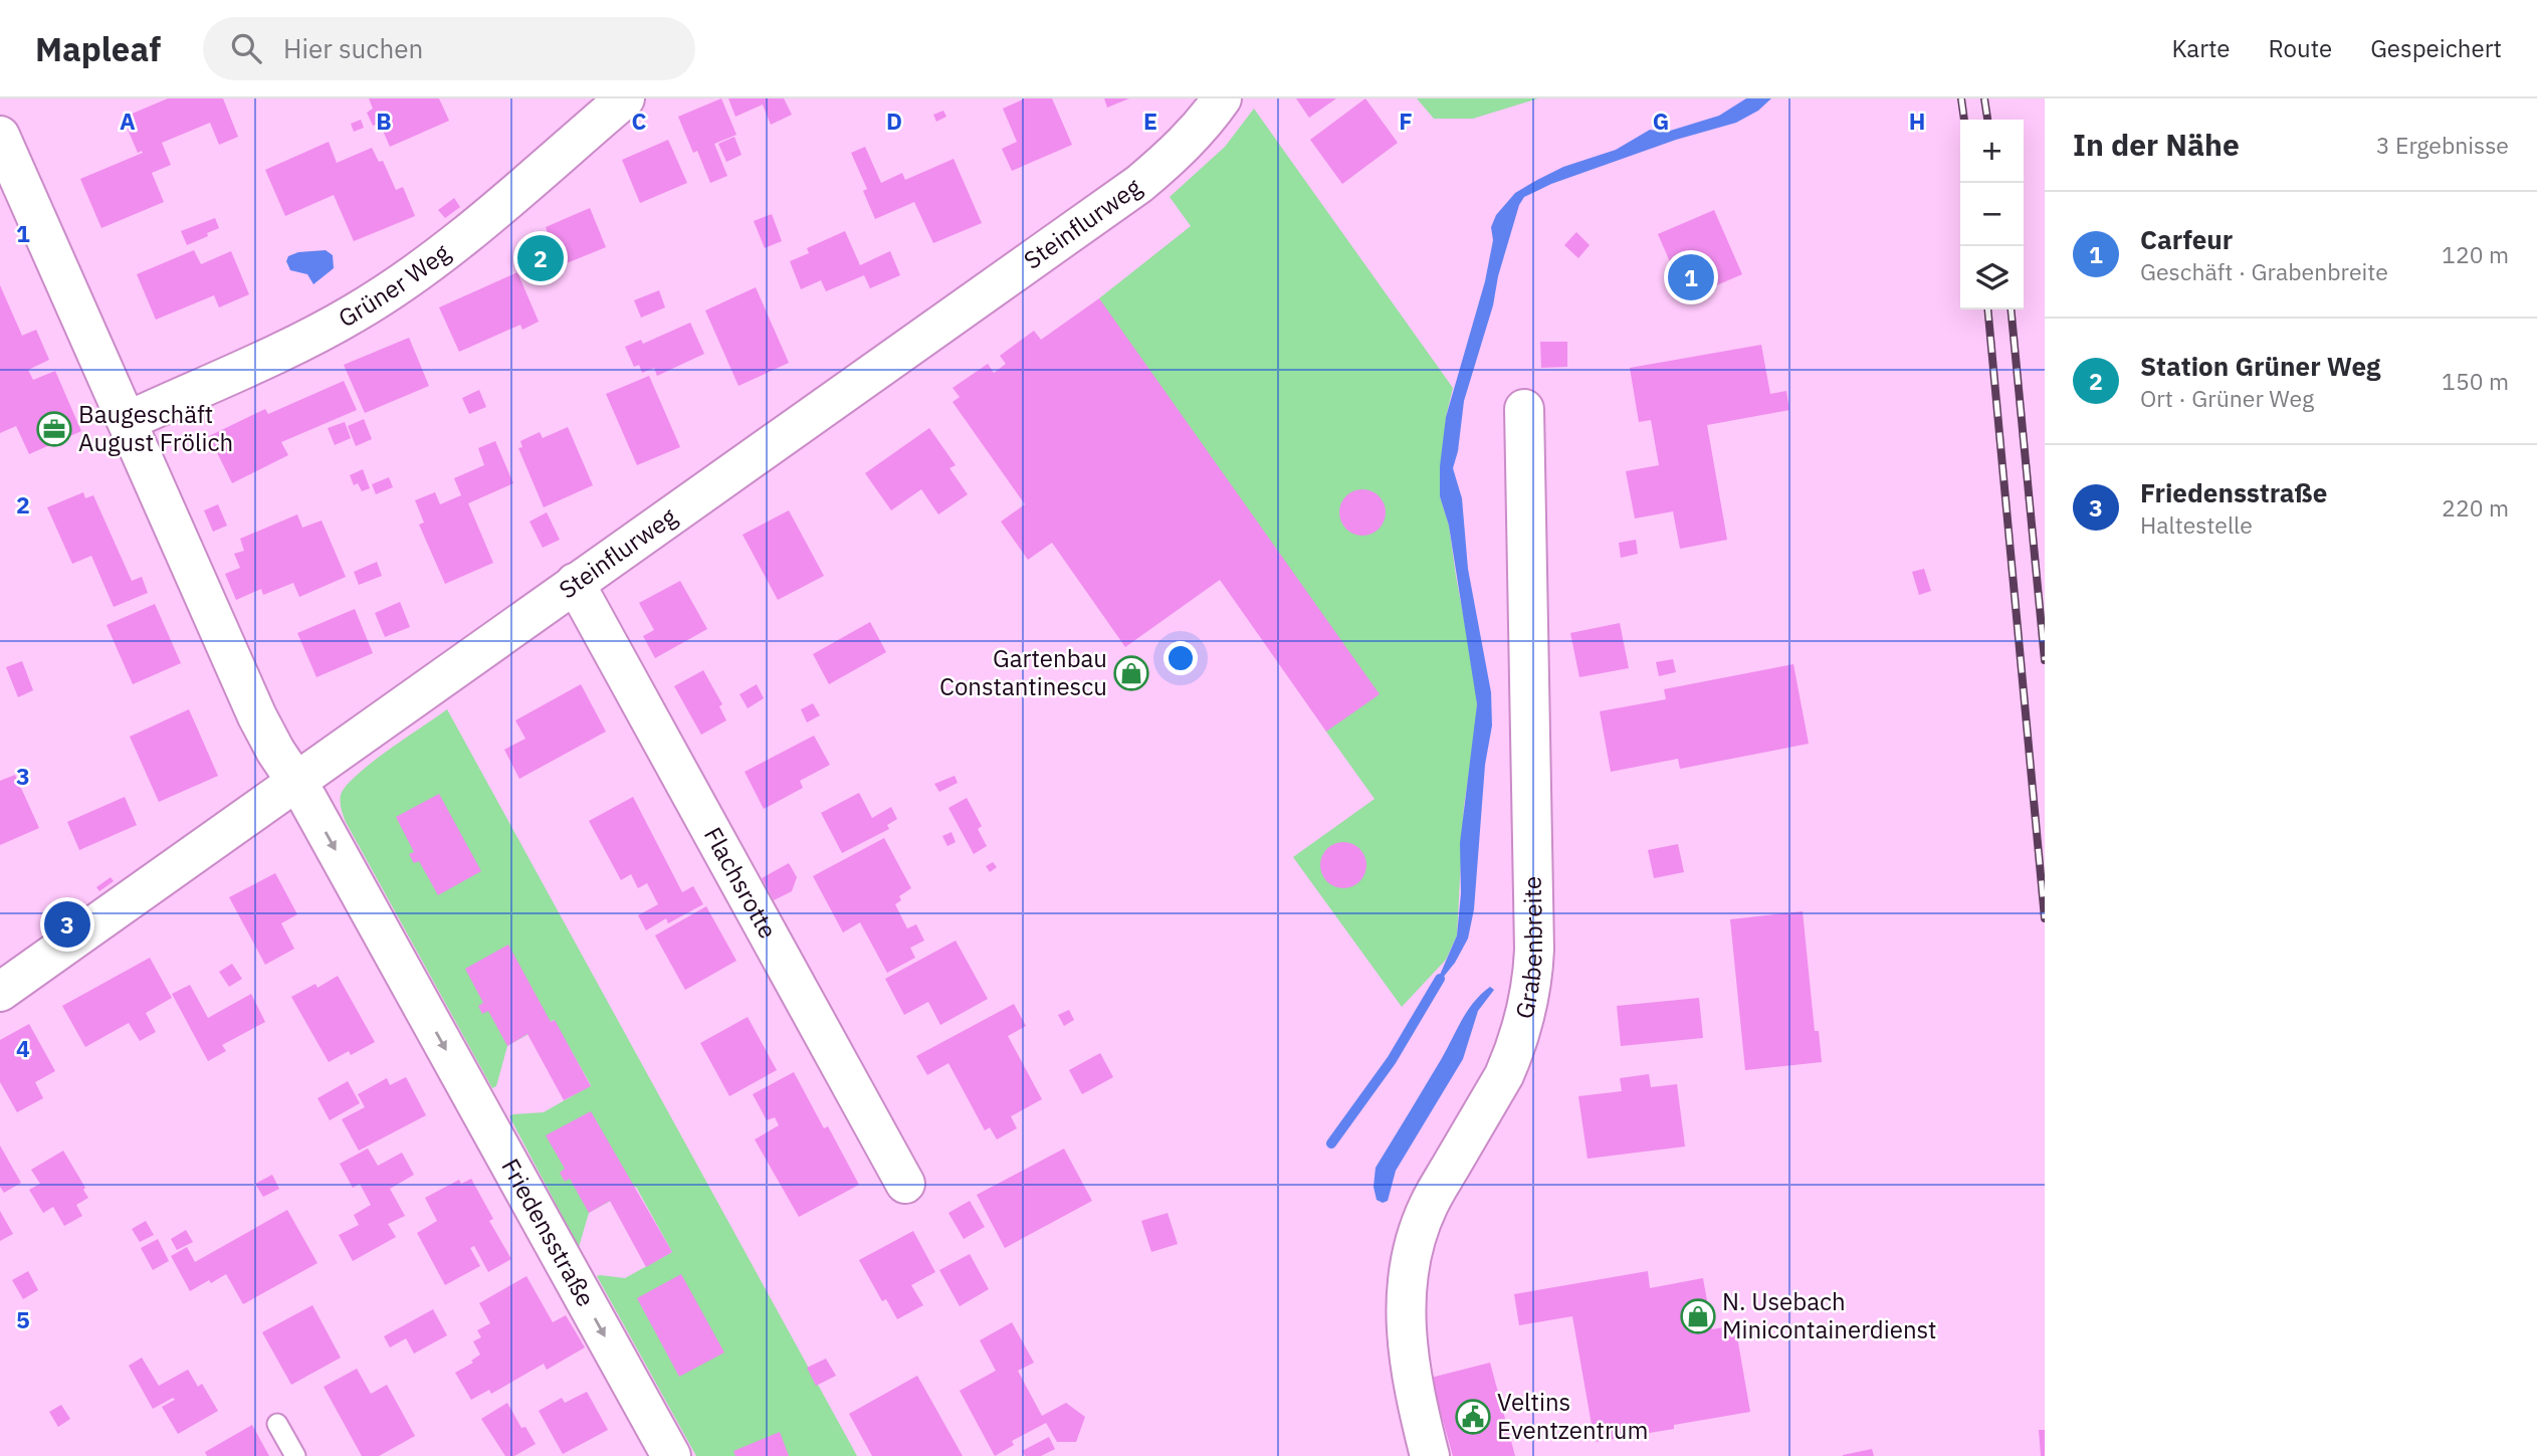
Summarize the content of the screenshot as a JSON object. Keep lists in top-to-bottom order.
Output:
{
  "streets": {
    "street": [
      "Steinflurweg",
      "Grüner Weg",
      "Flachsrotte",
      "Grabenbreite",
      "Friedensstraße"
    ]
  },
  "crossings": [
    ["Steinflurweg", "Flachsrotte"],
    ["Steinflurweg", "Friedensstraße"],
    ["Grüner Weg", "Friedensstraße"]
  ],
  "one_way": ["Friedensstraße"],
  "places": {
    "office": ["Baugeschäft August Frölich"],
    "shop": ["Gartenbau Constantinescu", "N. Usebach Minicontainerdienst"],
    "public building": ["Veltins Eventzentrum"]
  },
  "page": {
    "header": "Mapleaf",
    "search": "Hier suchen",
    "nav": ["Karte", "Route", "Gespeichert"],
    "heading": ["In der Nähe", "3 Ergebnisse"],
    "map_buttons": ["+", "−"],
    "list": [
      {
        "mark": "1",
        "name": "Carfeur",
        "note": "Geschäft · Grabenbreite",
        "value": "120 m"
      },
      {
        "mark": "2",
        "name": "Station Grüner Weg",
        "note": "Ort · Grüner Weg",
        "value": "150 m"
      },
      {
        "mark": "3",
        "name": "Friedensstraße",
        "note": "Haltestelle",
        "value": "220 m"
      }
    ],
    "pins": ["2", "1", "3"]
  },
  "grid": {
    "columns": [
      "A",
      "B",
      "C",
      "D",
      "E",
      "F",
      "G",
      "H"
    ],
    "rows": [
      "1",
      "2",
      "3",
      "4",
      "5"
    ]
  }
}
